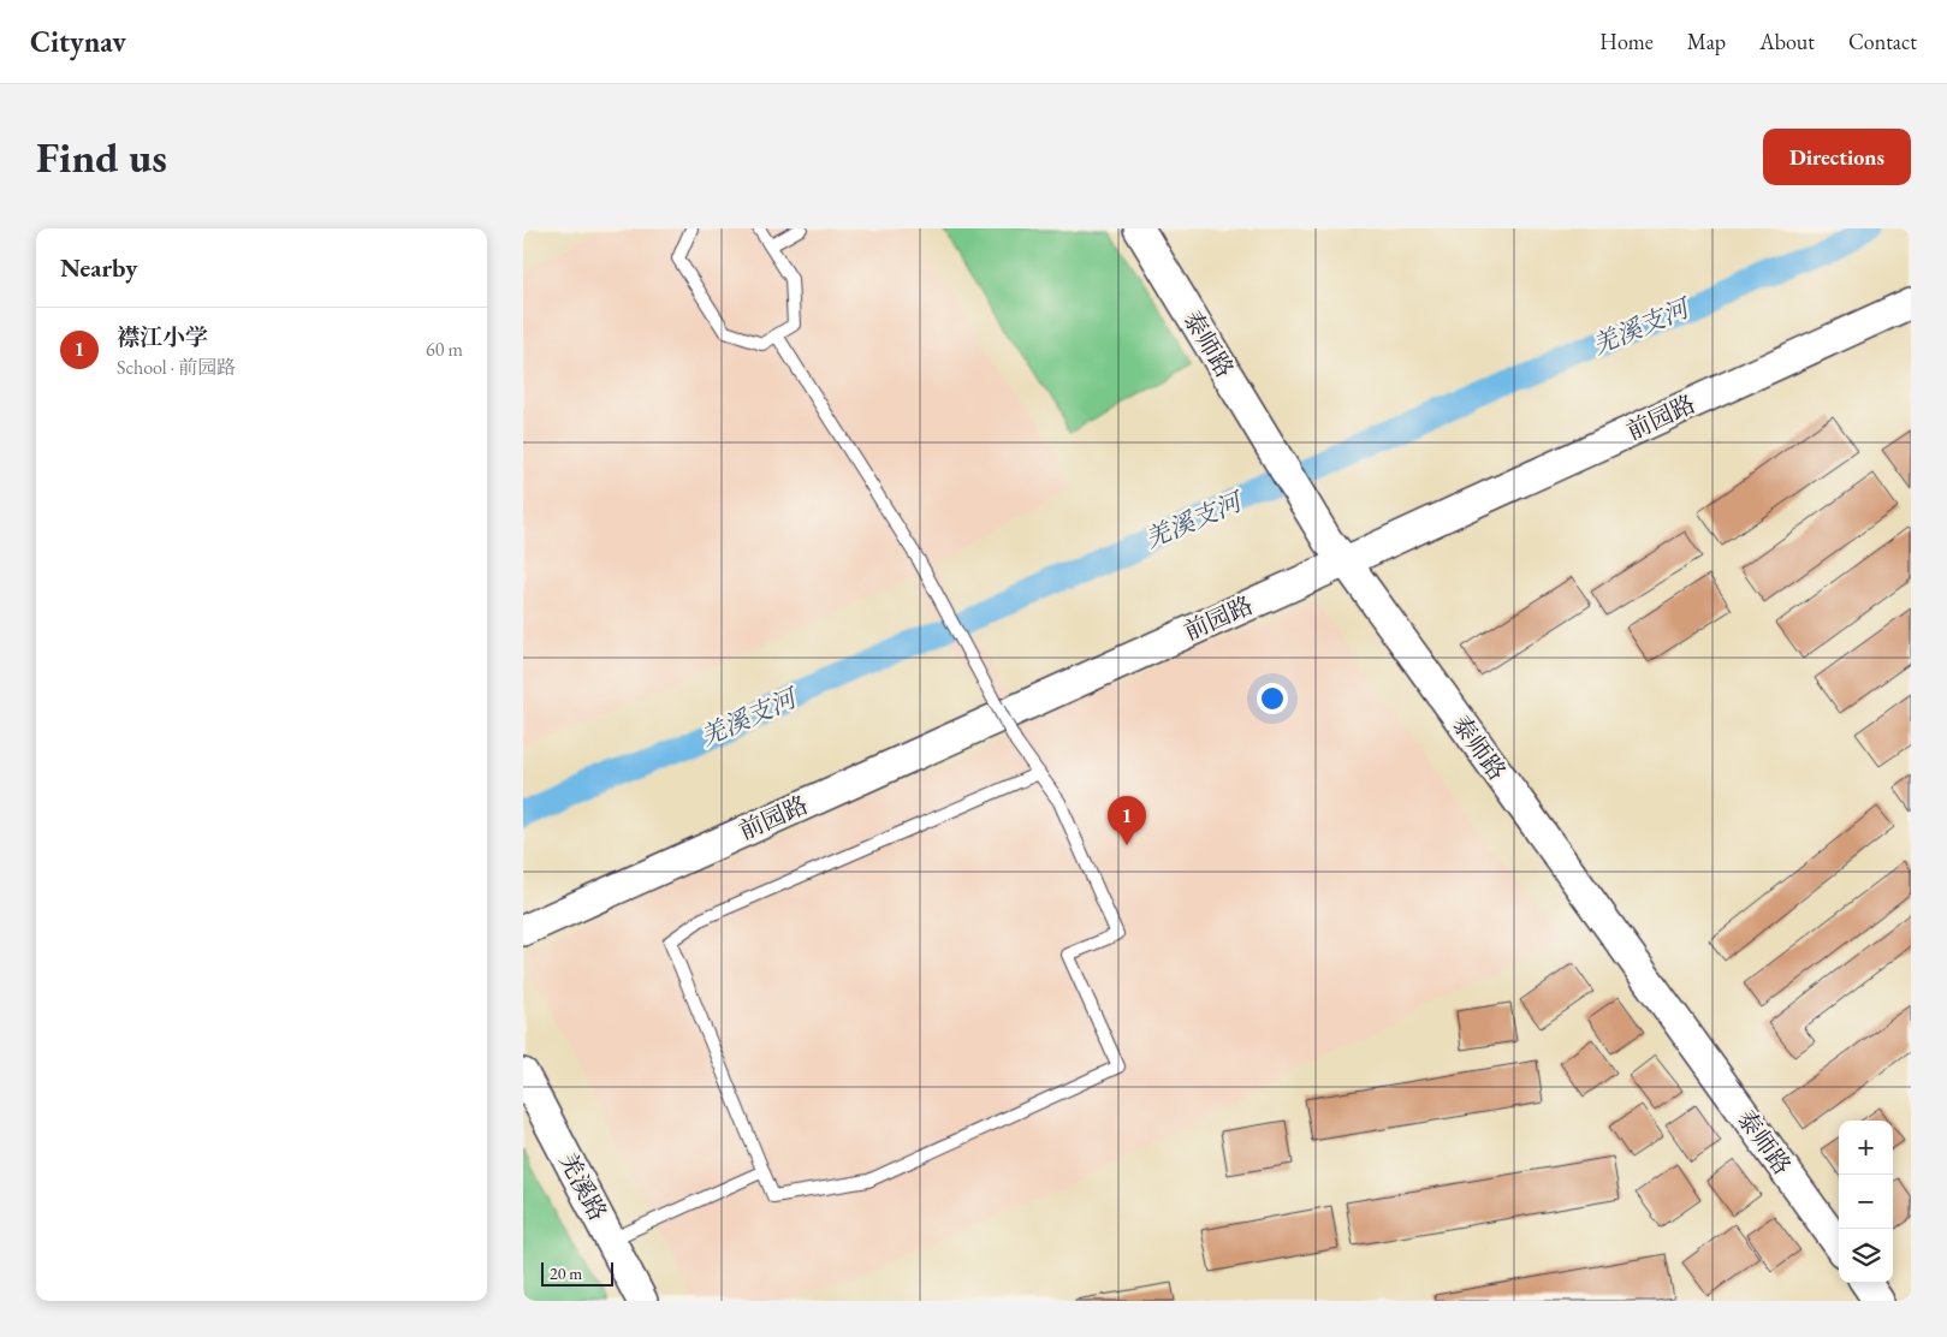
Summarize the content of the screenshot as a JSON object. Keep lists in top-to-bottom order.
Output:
{
  "streets": {
    "street": ["泰师路", "前园路", "羌溪路"]
  },
  "crossings": [
    ["泰师路", "前园路"]
  ],
  "water": ["羌溪支河"],
  "scale_bar": "20 m",
  "page": {
    "header": "Citynav",
    "nav": [
      "Home",
      "Map",
      "About",
      "Contact"
    ],
    "buttons": "Directions",
    "title": "Find us",
    "heading": "Nearby",
    "list": [
      {
        "mark": "1",
        "name": "襟江小学",
        "note": "School · 前园路",
        "value": "60 m"
      }
    ],
    "pins": "1",
    "map_buttons": ["+", "−"],
    "scale": "20 m"
  }
}
